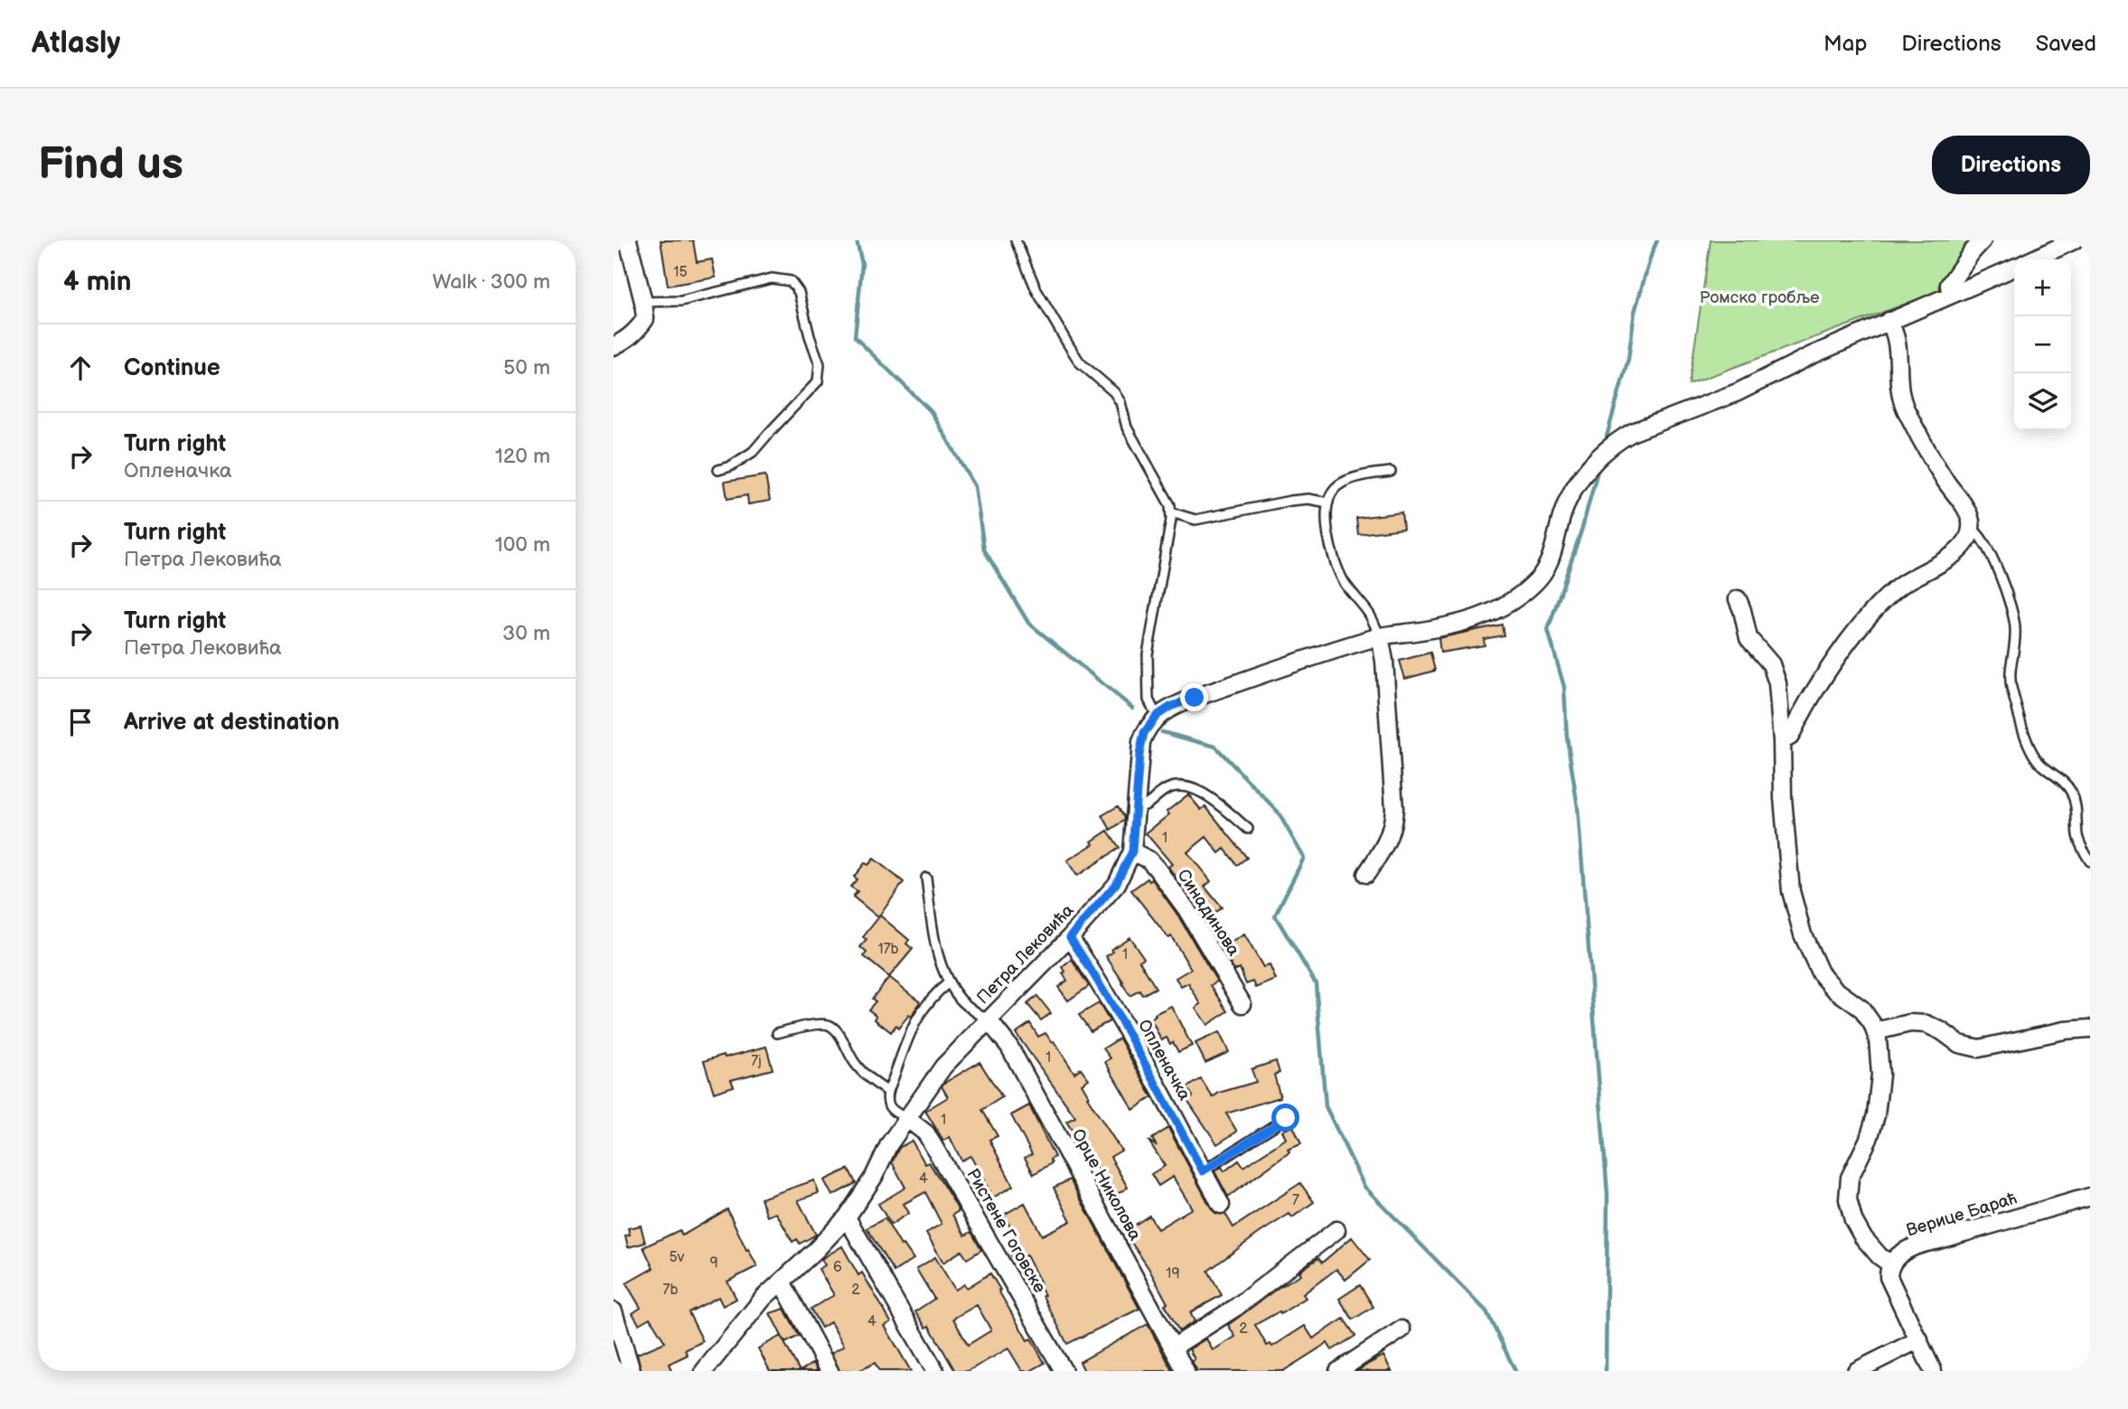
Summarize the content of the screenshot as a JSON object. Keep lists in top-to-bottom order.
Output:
{
  "streets": {
    "street": [
      "Синадинова",
      "Петра Лековића",
      "Опленачка",
      "Орце Николова",
      "Верице Бараћ",
      "Ристене Гоговске"
    ]
  },
  "crossings": [
    ["Синадинова", "Петра Лековића"],
    ["Петра Лековића", "Опленачка"],
    ["Петра Лековића", "Орце Николова"],
    ["Петра Лековића", "Ристене Гоговске"]
  ],
  "parks": ["Ромско гробље"],
  "house_numbers": [
    "15",
    "1",
    "17b",
    "1",
    "1",
    "7j",
    "1",
    "4",
    "7",
    "5v",
    "9",
    "6",
    "19",
    "7b",
    "2",
    "4",
    "2"
  ],
  "page": {
    "header": "Atlasly",
    "nav": ["Map", "Directions", "Saved"],
    "buttons": "Directions",
    "title": "Find us",
    "heading": ["4 min", "Walk · 300 m"],
    "map_buttons": ["+", "−"],
    "list": [
      ["Continue", "50 m"],
      ["Turn right", "Опленачка", "120 m"],
      ["Turn right", "Петра Лековића", "100 m"],
      ["Turn right", "Петра Лековића", "30 m"],
      "Arrive at destination"
    ]
  }
}
